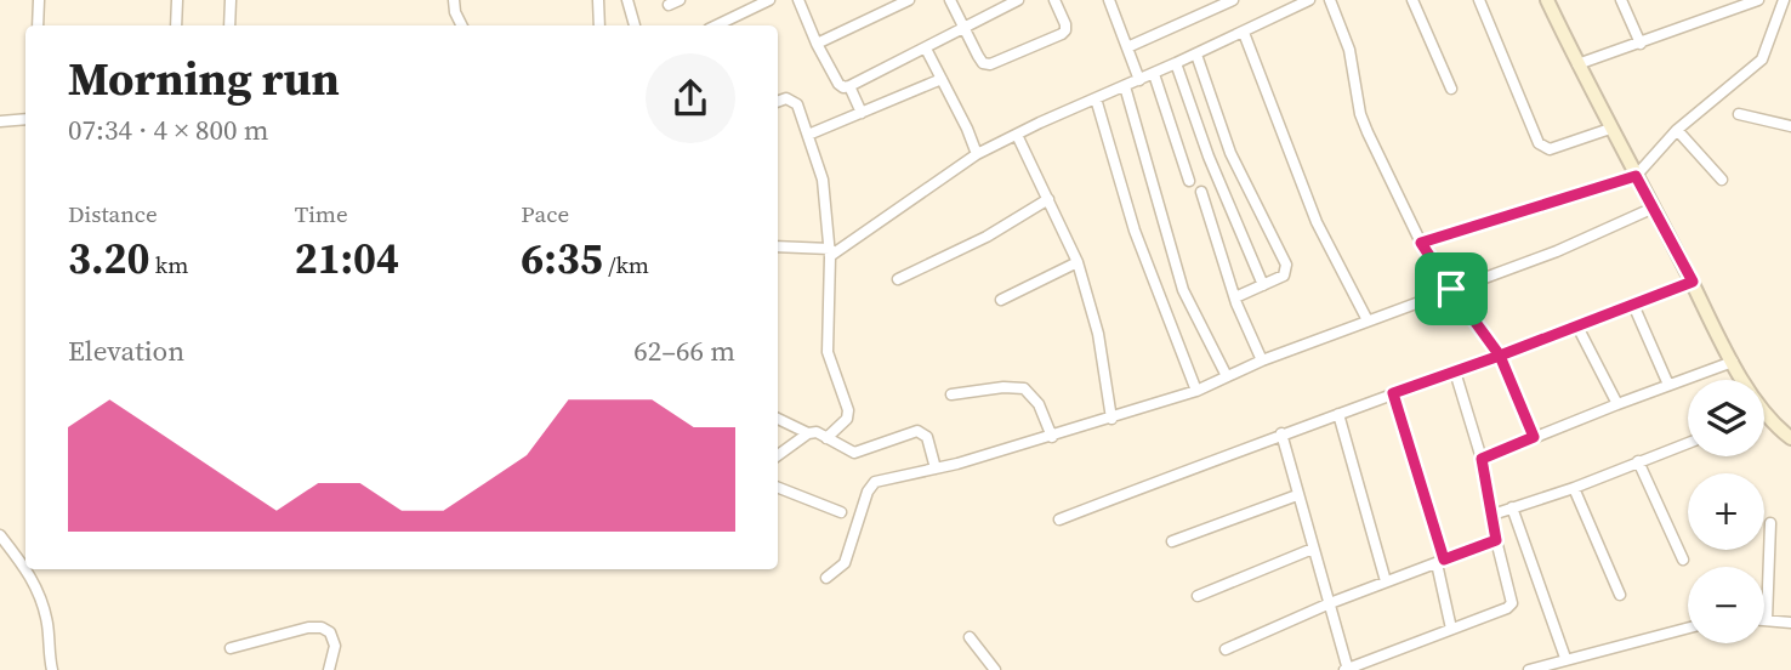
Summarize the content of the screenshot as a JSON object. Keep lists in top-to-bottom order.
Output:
{
  "page": {
    "heading": ["Morning run", "07:34 · 4 × 800 m"],
    "stats": [
      ["Distance", "3.20 km"],
      ["Time", "21:04"],
      ["Pace", "6:35 /km"]
    ],
    "chart": ["Elevation", "62–66 m"],
    "map_buttons": ["+", "−"]
  }
}
